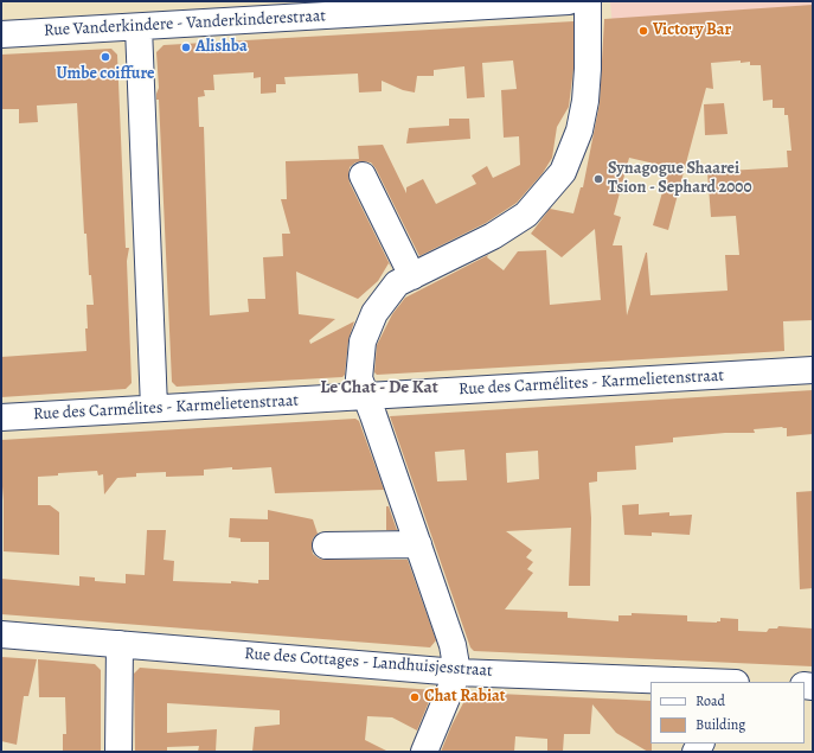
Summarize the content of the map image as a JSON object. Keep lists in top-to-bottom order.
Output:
{
  "streets": {
    "street": ["Rue Vanderkindere - Vanderkinderestraat", "Rue des Carmélites - Karmelietenstraat", "Rue des Cottages - Landhuisjesstraat"]
  },
  "districts": ["Le Chat - De Kat"],
  "places": [
    "Victory Bar",
    "Alishba",
    "Umbe coiffure",
    "Synagogue Shaarei Tsion - Sephard 2000",
    "Chat Rabiat"
  ],
  "legend": ["Road", "Building"]
}
